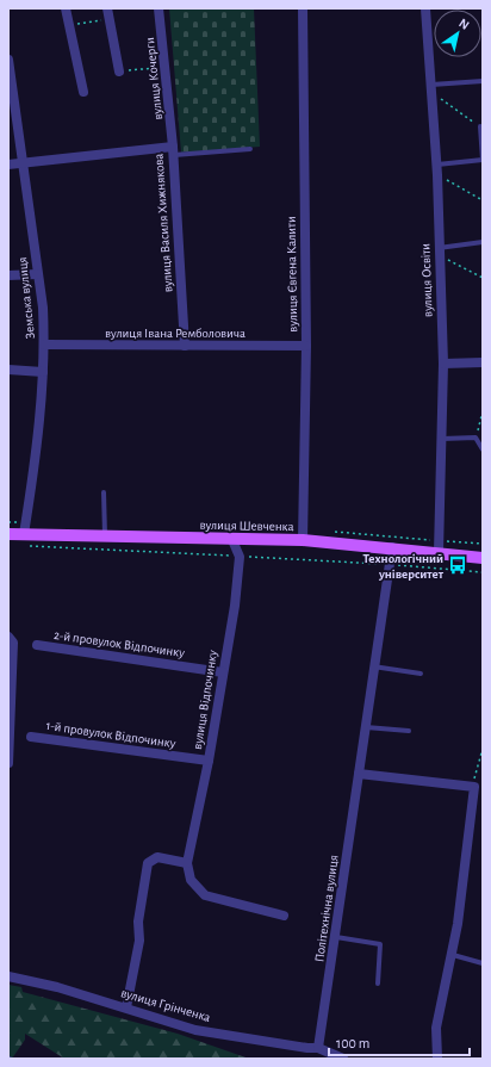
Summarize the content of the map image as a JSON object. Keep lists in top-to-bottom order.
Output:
{
  "streets": {
    "main road": ["вулиця Шевченка"],
    "street": [
      "вулиця Кочерги",
      "вулиця Василя Хижнякова",
      "вулиця Євгена Калити",
      "вулиця Освіти",
      "Земська вулиця",
      "вулиця Івана Ремболовича",
      "2-й провулок Відпочинку",
      "вулиця Відпочинку",
      "1-й провулок Відпочинку",
      "Політехнічна вулиця",
      "вулиця Грінченка"
    ]
  },
  "crossings": [
    ["вулиця Кочерги", "вулиця Василя Хижнякова"],
    ["вулиця Василя Хижнякова", "Земська вулиця"],
    ["вулиця Василя Хижнякова", "вулиця Івана Ремболовича"],
    ["вулиця Євгена Калити", "вулиця Івана Ремболовича"],
    ["вулиця Євгена Калити", "вулиця Шевченка"],
    ["вулиця Освіти", "вулиця Шевченка"],
    ["Земська вулиця", "вулиця Івана Ремболовича"],
    ["Земська вулиця", "вулиця Шевченка"],
    ["вулиця Шевченка", "вулиця Відпочинку"],
    ["вулиця Шевченка", "Політехнічна вулиця"],
    ["2-й провулок Відпочинку", "вулиця Відпочинку"],
    ["вулиця Відпочинку", "1-й провулок Відпочинку"],
    ["Політехнічна вулиця", "вулиця Грінченка"]
  ],
  "places": {
    "bus stop": ["Технологічний університет"]
  },
  "scale_bar": "100 m",
  "north": "top right"
}
